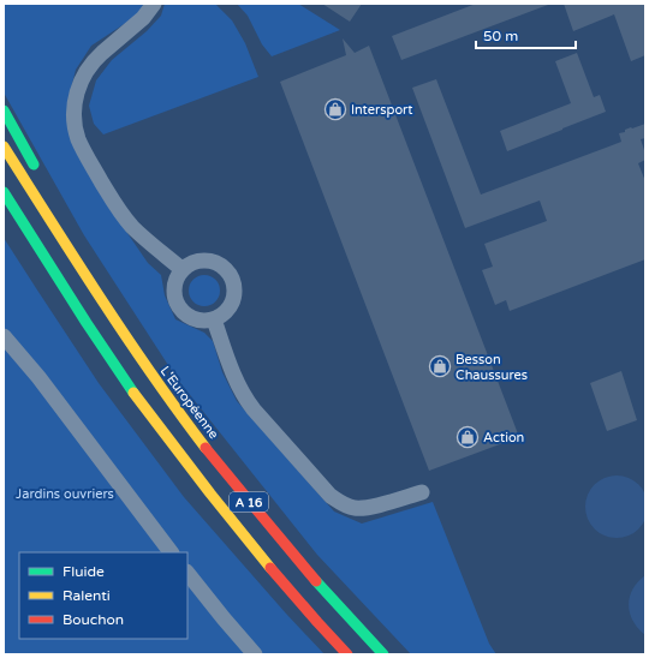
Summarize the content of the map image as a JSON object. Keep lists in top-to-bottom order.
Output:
{
  "streets": {
    "highway": ["L'Européenne", "A 16"]
  },
  "parks": ["Jardins ouvriers"],
  "places": {
    "shop": ["Intersport", "Besson Chaussures", "Action"]
  },
  "legend": ["Fluide", "Ralenti", "Bouchon"],
  "scale_bar": "50 m"
}
